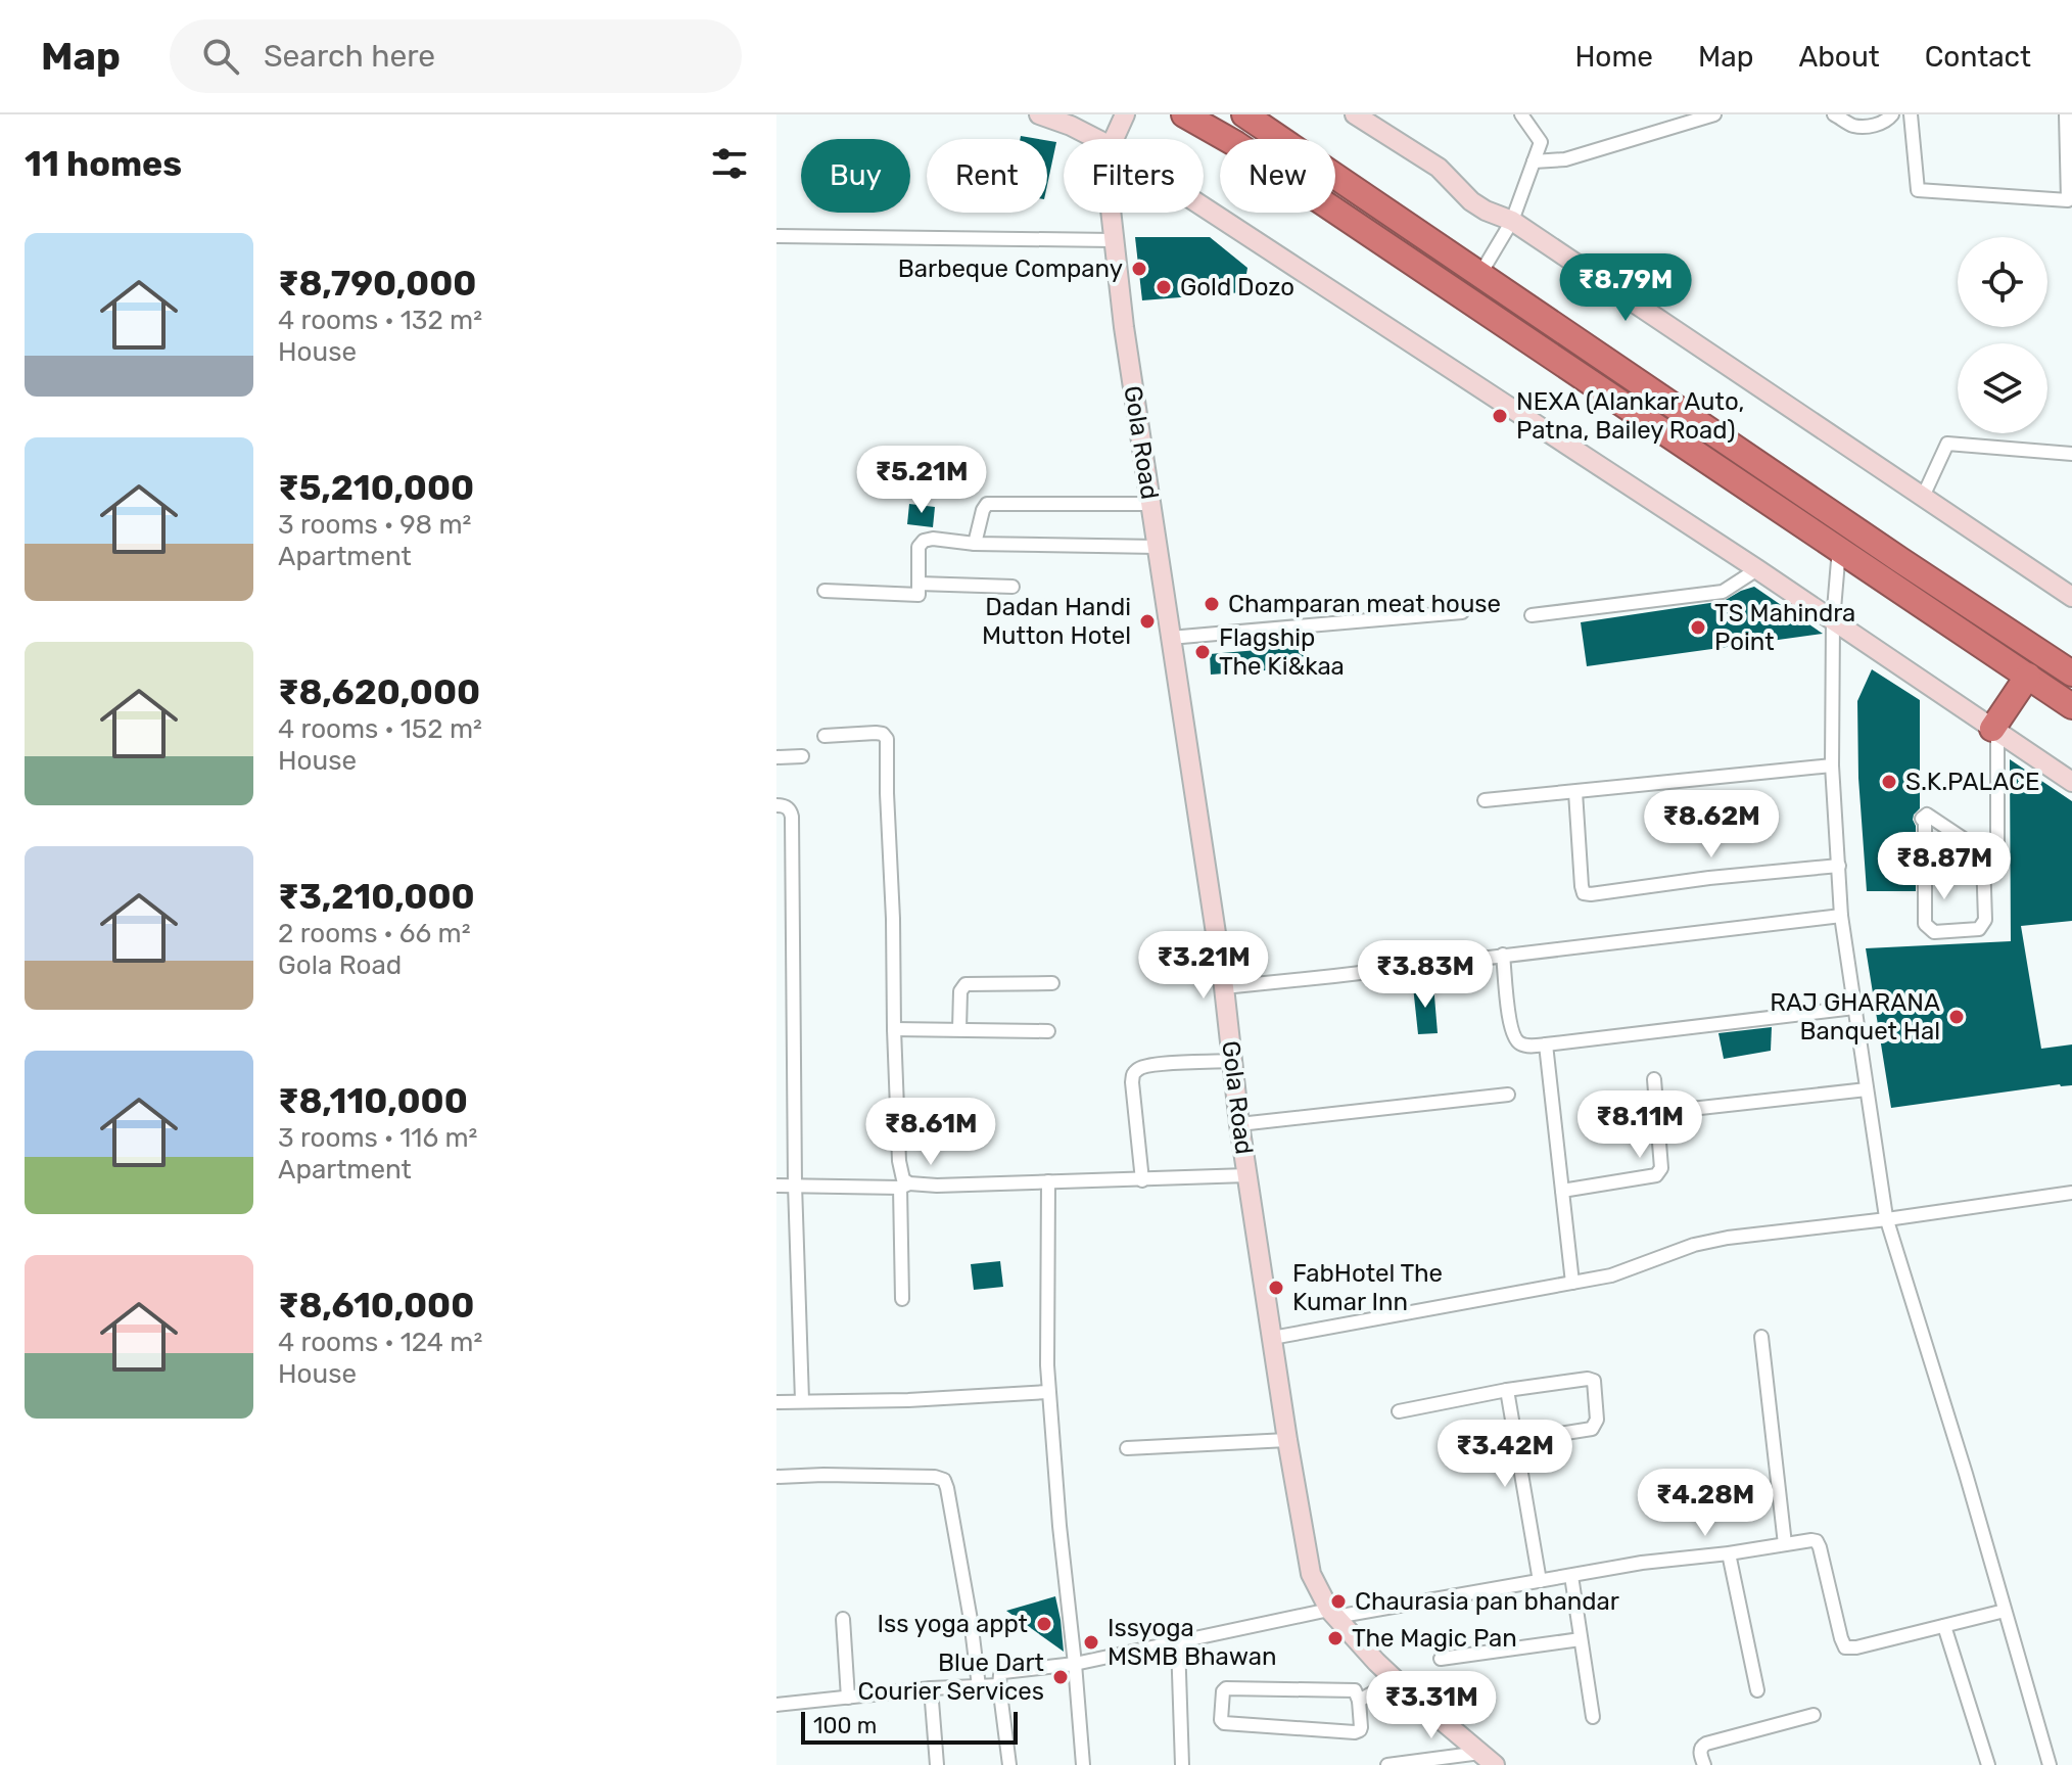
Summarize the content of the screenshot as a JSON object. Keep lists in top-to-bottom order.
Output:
{
  "streets": {
    "street": ["Gola Road"]
  },
  "places": [
    "Barbeque Company",
    "Gold Dozo",
    "NEXA (Alankar Auto, Patna, Bailey Road)",
    "Champaran meat house",
    "Dadan Handi Mutton Hotel",
    "TS Mahindra Point",
    "Flagship The Ki&kaa",
    "S.K.PALACE",
    "RAJ GHARANA Banquet Hal",
    "FabHotel The Kumar Inn",
    "Chaurasia pan bhandar",
    "Iss yoga appt",
    "The Magic Pan",
    "Issyoga MSMB Bhawan",
    "Blue Dart Courier Services"
  ],
  "scale_bar": "100 m",
  "page": {
    "header": "Map",
    "search": "Search here",
    "nav": [
      "Home",
      "Map",
      "About",
      "Contact"
    ],
    "heading": "11 homes",
    "chip": [
      "Buy",
      "Rent",
      "Filters",
      "New"
    ],
    "list": [
      {
        "name": "₹8,790,000",
        "note": "4 rooms · 132 m² · House"
      },
      {
        "name": "₹5,210,000",
        "note": "3 rooms · 98 m² · Apartment"
      },
      {
        "name": "₹8,620,000",
        "note": "4 rooms · 152 m² · House"
      },
      {
        "name": "₹3,210,000",
        "note": "2 rooms · 66 m² · Gola Road"
      },
      {
        "name": "₹8,110,000",
        "note": "3 rooms · 116 m² · Apartment"
      },
      {
        "name": "₹8,610,000",
        "note": "4 rooms · 124 m² · House"
      }
    ],
    "price": [
      "₹8.79M",
      "₹5.21M",
      "₹8.62M",
      "₹8.87M",
      "₹3.21M",
      "₹3.83M",
      "₹8.11M",
      "₹8.61M",
      "₹3.42M",
      "₹4.28M",
      "₹3.31M"
    ],
    "scale": "100 m"
  }
}
